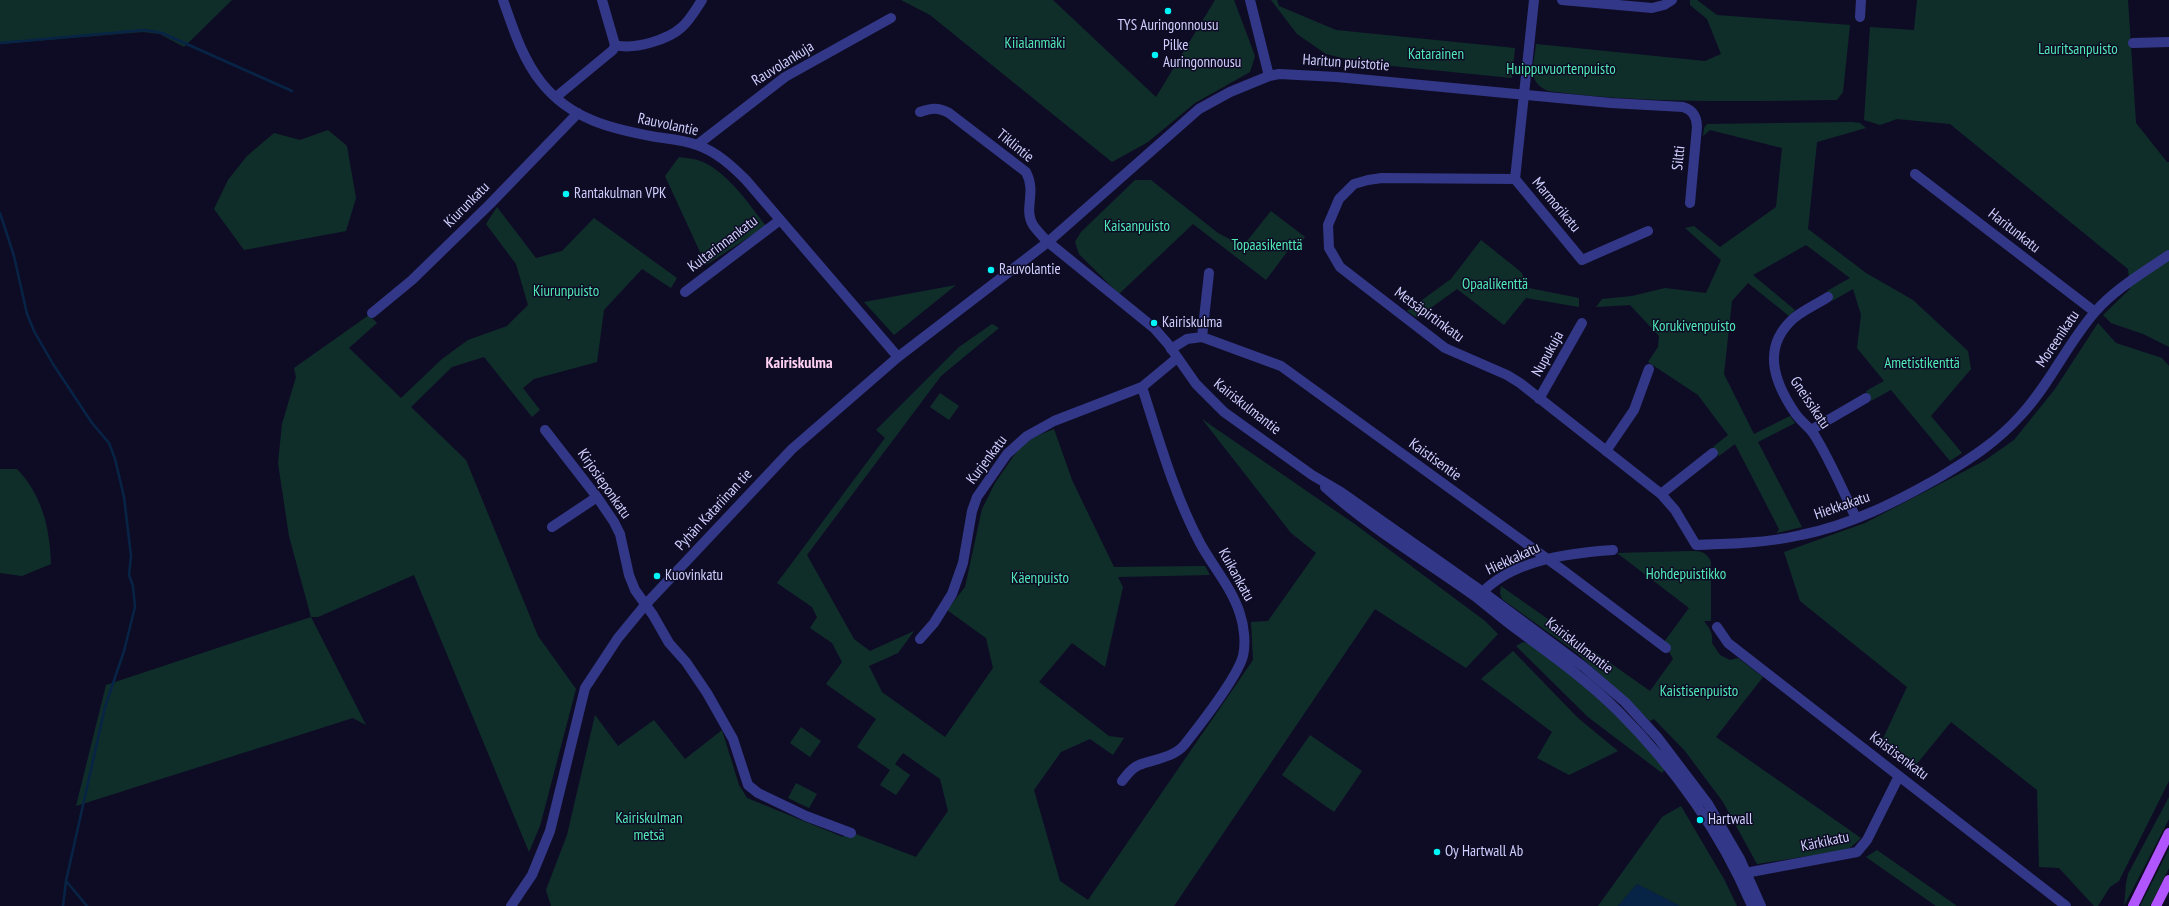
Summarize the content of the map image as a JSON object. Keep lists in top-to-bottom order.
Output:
{
  "streets": {
    "street": [
      "Haritun puistotie",
      "Rauvolankuja",
      "Rauvolantie",
      "Tiklintie",
      "Siltti",
      "Kiurunkatu",
      "Marmorikatu",
      "Haritunkatu",
      "Kultarinnankatu",
      "Metsäpirtinkatu",
      "Moreenikatu",
      "Nupukuja",
      "Gneissikatu",
      "Kairiskulmantie",
      "Kurjenkatu",
      "Kaistisentie",
      "Kirjosieponkatu",
      "Hiekkakatu",
      "Pyhän Katariinan tie",
      "Kuikankatu",
      "Kaistisenkatu",
      "Kärkikatu"
    ]
  },
  "crossings": [
    ["Haritun puistotie", "Tiklintie"],
    ["Haritun puistotie", "Siltti"],
    ["Haritun puistotie", "Marmorikatu"],
    ["Haritun puistotie", "Kairiskulmantie"],
    ["Haritun puistotie", "Pyhän Katariinan tie"],
    ["Rauvolankuja", "Rauvolantie"],
    ["Rauvolantie", "Kiurunkatu"],
    ["Rauvolantie", "Kultarinnankatu"],
    ["Rauvolantie", "Pyhän Katariinan tie"],
    ["Tiklintie", "Kairiskulmantie"],
    ["Tiklintie", "Pyhän Katariinan tie"],
    ["Marmorikatu", "Metsäpirtinkatu"],
    ["Haritunkatu", "Moreenikatu"],
    ["Metsäpirtinkatu", "Nupukuja"],
    ["Metsäpirtinkatu", "Hiekkakatu"],
    ["Moreenikatu", "Hiekkakatu"],
    ["Gneissikatu", "Hiekkakatu"],
    ["Kairiskulmantie", "Kurjenkatu"],
    ["Kairiskulmantie", "Hiekkakatu"],
    ["Kairiskulmantie", "Pyhän Katariinan tie"],
    ["Kairiskulmantie", "Kärkikatu"],
    ["Kurjenkatu", "Kuikankatu"],
    ["Kaistisentie", "Hiekkakatu"],
    ["Kirjosieponkatu", "Pyhän Katariinan tie"],
    ["Kaistisenkatu", "Kärkikatu"]
  ],
  "districts": ["Kairiskulma"],
  "parks": [
    "Kiialanmäki",
    "Lauritsanpuisto",
    "Katarainen",
    "Huippuvuortenpuisto",
    "Kaisanpuisto",
    "Topaasikenttä",
    "Opaalikenttä",
    "Kiurunpuisto",
    "Korukivenpuisto",
    "Ametistikenttä",
    "Hohdepuistikko",
    "Käenpuisto",
    "Kaistisenpuisto",
    "Kairiskulman metsä"
  ],
  "places": [
    "TYS Auringonnousu",
    "Pilke Auringonnousu",
    "Rantakulman VPK",
    "Rauvolantie",
    "Kairiskulma",
    "Kuovinkatu",
    "Hartwall",
    "Oy Hartwall Ab"
  ]
}
